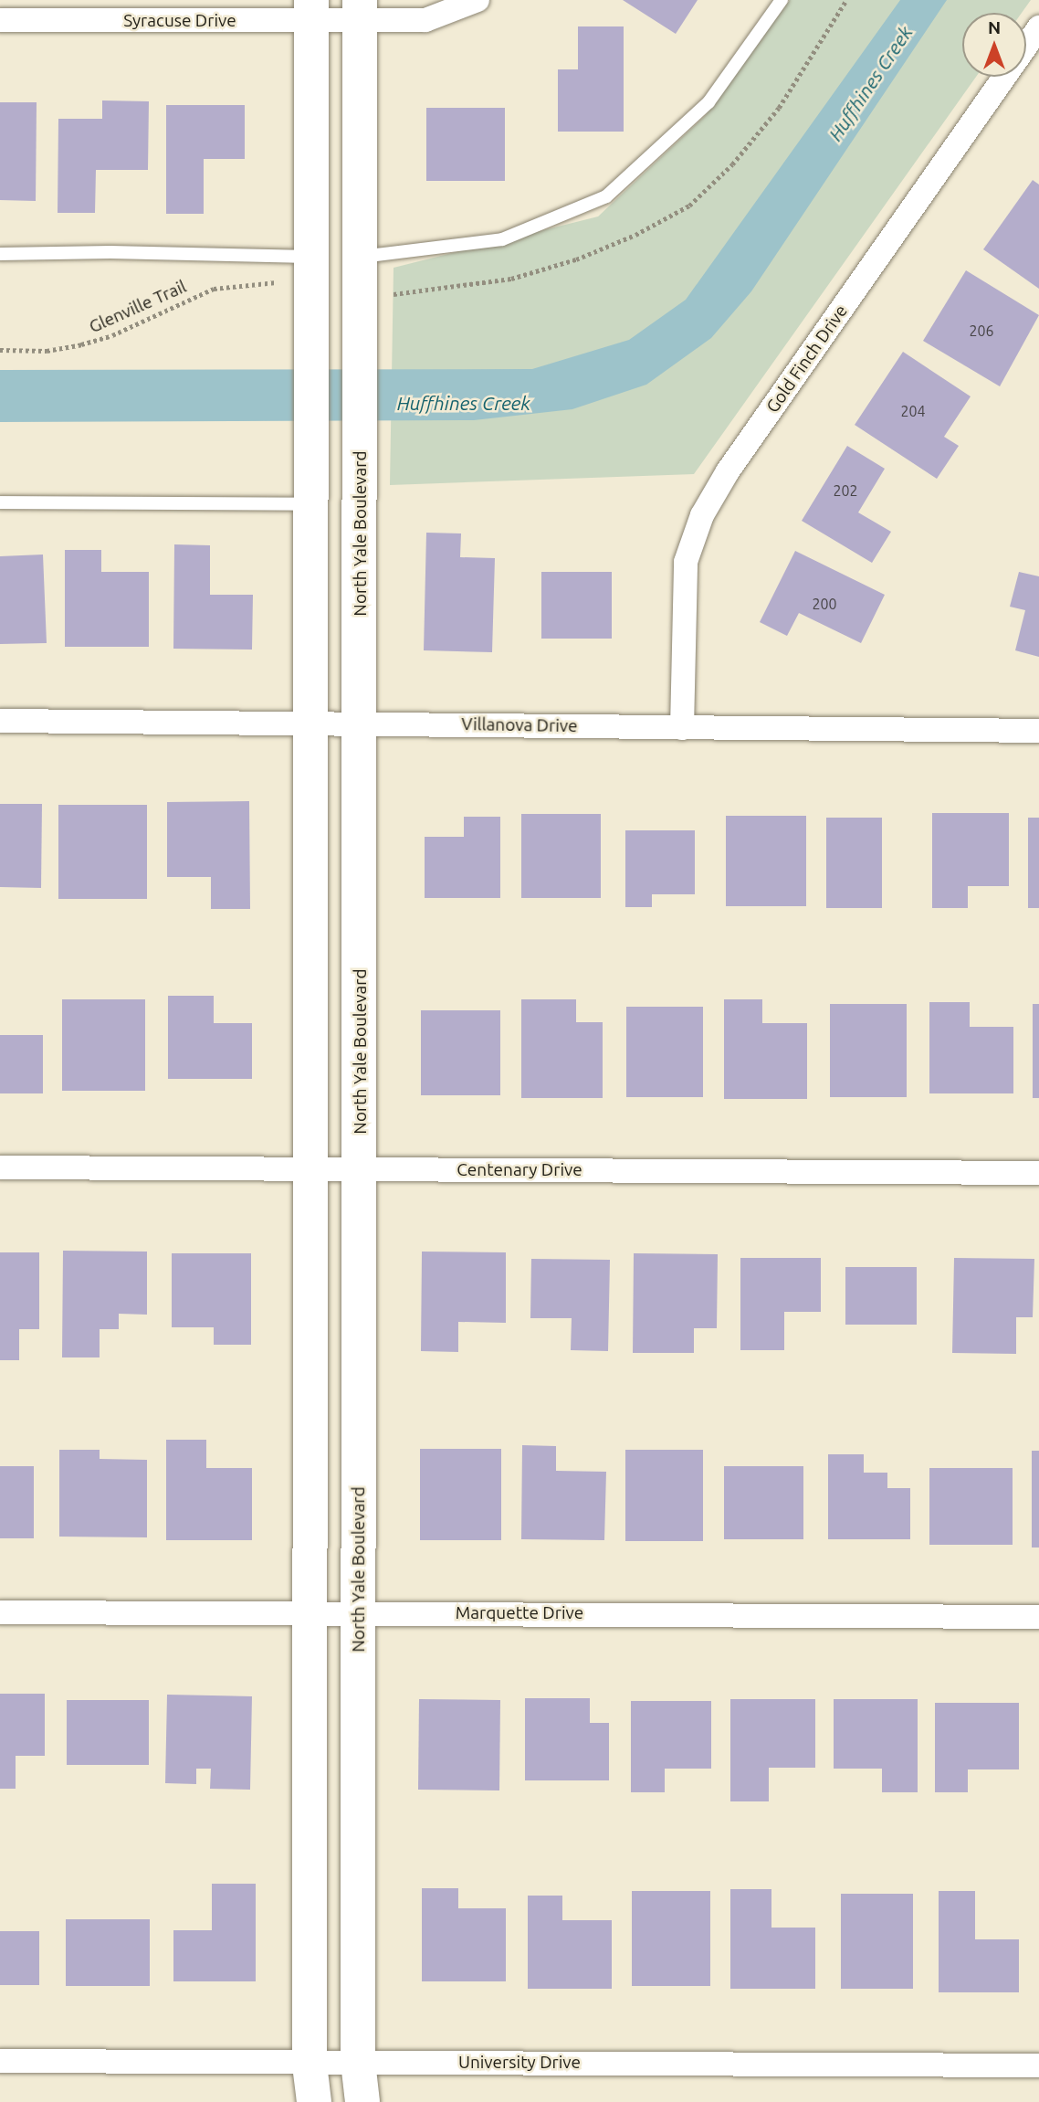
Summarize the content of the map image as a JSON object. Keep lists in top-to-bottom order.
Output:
{
  "streets": {
    "street": [
      "Syracuse Drive",
      "Gold Finch Drive",
      "North Yale Boulevard",
      "Villanova Drive",
      "Centenary Drive",
      "Marquette Drive",
      "University Drive"
    ],
    "path": ["Glenville Trail"]
  },
  "crossings": [
    ["Syracuse Drive", "North Yale Boulevard"],
    ["Gold Finch Drive", "Villanova Drive"],
    ["North Yale Boulevard", "Villanova Drive"],
    ["North Yale Boulevard", "Centenary Drive"],
    ["North Yale Boulevard", "Marquette Drive"],
    ["North Yale Boulevard", "University Drive"]
  ],
  "water": ["Huffhines Creek"],
  "house_numbers": [
    "206",
    "204",
    "202",
    "200"
  ],
  "north": "top"
}
